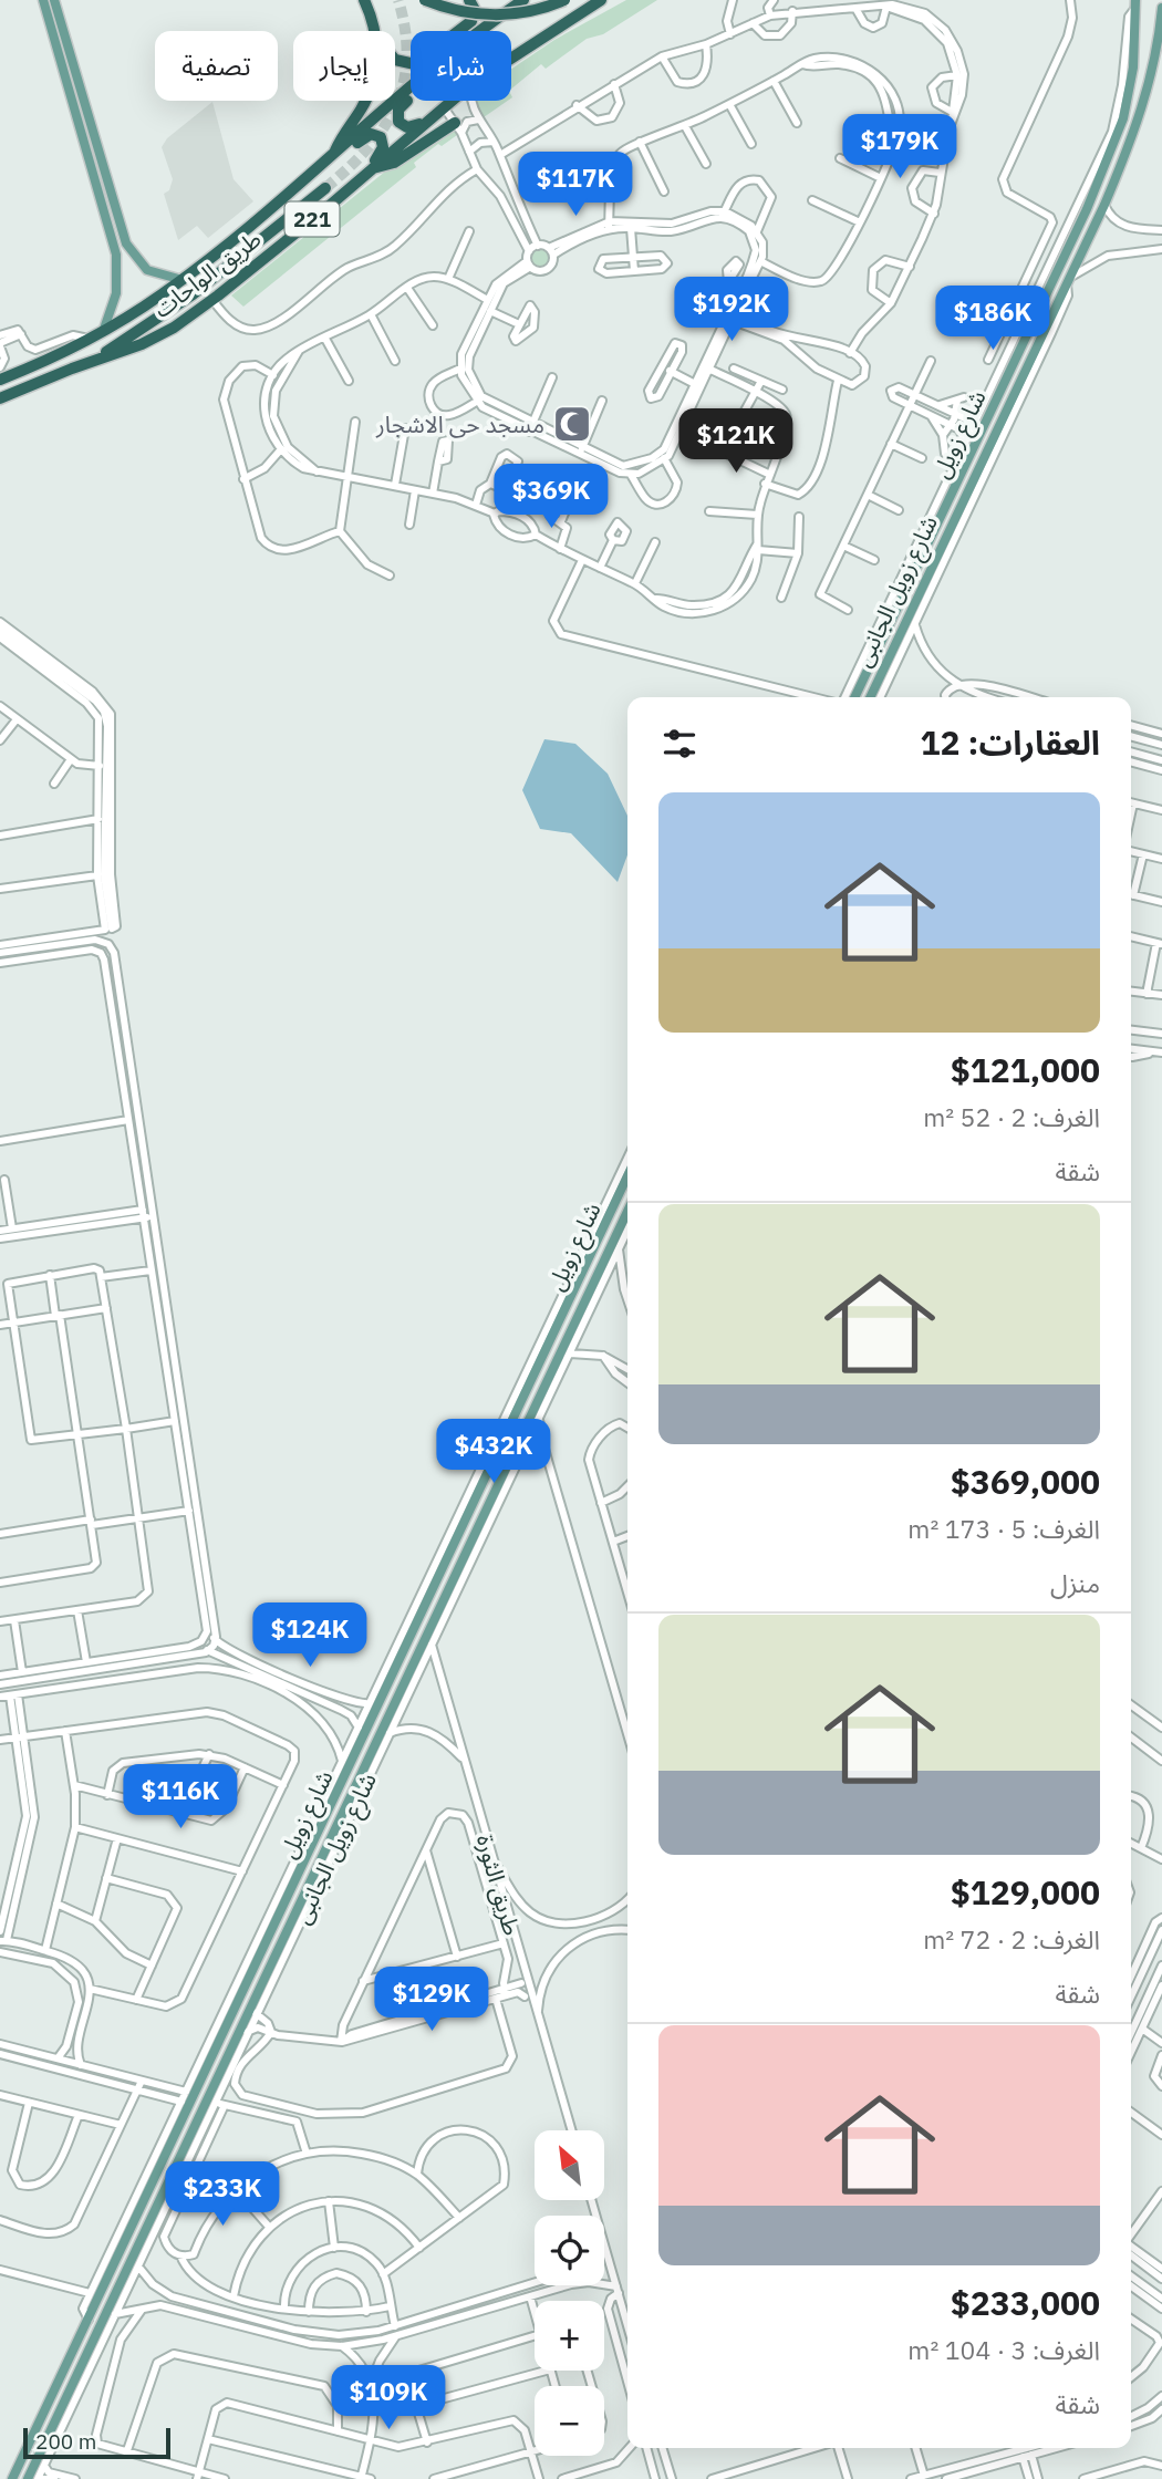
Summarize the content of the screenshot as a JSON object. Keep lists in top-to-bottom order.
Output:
{
  "streets": {
    "highway": ["221", "طريق الواحات"],
    "main road": ["شارع زويل"],
    "street": ["شارع زويل الجانبى", "طريق الثورة"]
  },
  "crossings": [
    ["شارع زويل", "شارع زويل الجانبى"],
    ["شارع زويل الجانبى", "طريق الثورة"]
  ],
  "places": {
    "mosque": ["مسجد حى الاشجار"]
  },
  "scale_bar": "200 m",
  "north": "top left",
  "page": {
    "chip": ["شراء", "إيجار", "تصفية"],
    "price": [
      "$179K",
      "$117K",
      "$192K",
      "$186K",
      "$121K",
      "$369K",
      "$432K",
      "$124K",
      "$116K",
      "$129K",
      "$233K",
      "$109K"
    ],
    "heading": "العقارات: 12",
    "list": [
      {
        "name": "$121,000",
        "note": "الغرف: 2 · 52 m² · شقة"
      },
      {
        "name": "$369,000",
        "note": "الغرف: 5 · 173 m² · منزل"
      },
      {
        "name": "$129,000",
        "note": "الغرف: 2 · 72 m² · شقة"
      },
      {
        "name": "$233,000",
        "note": "الغرف: 3 · 104 m² · شقة"
      }
    ],
    "map_buttons": ["+", "−"],
    "scale": "200 m"
  }
}
